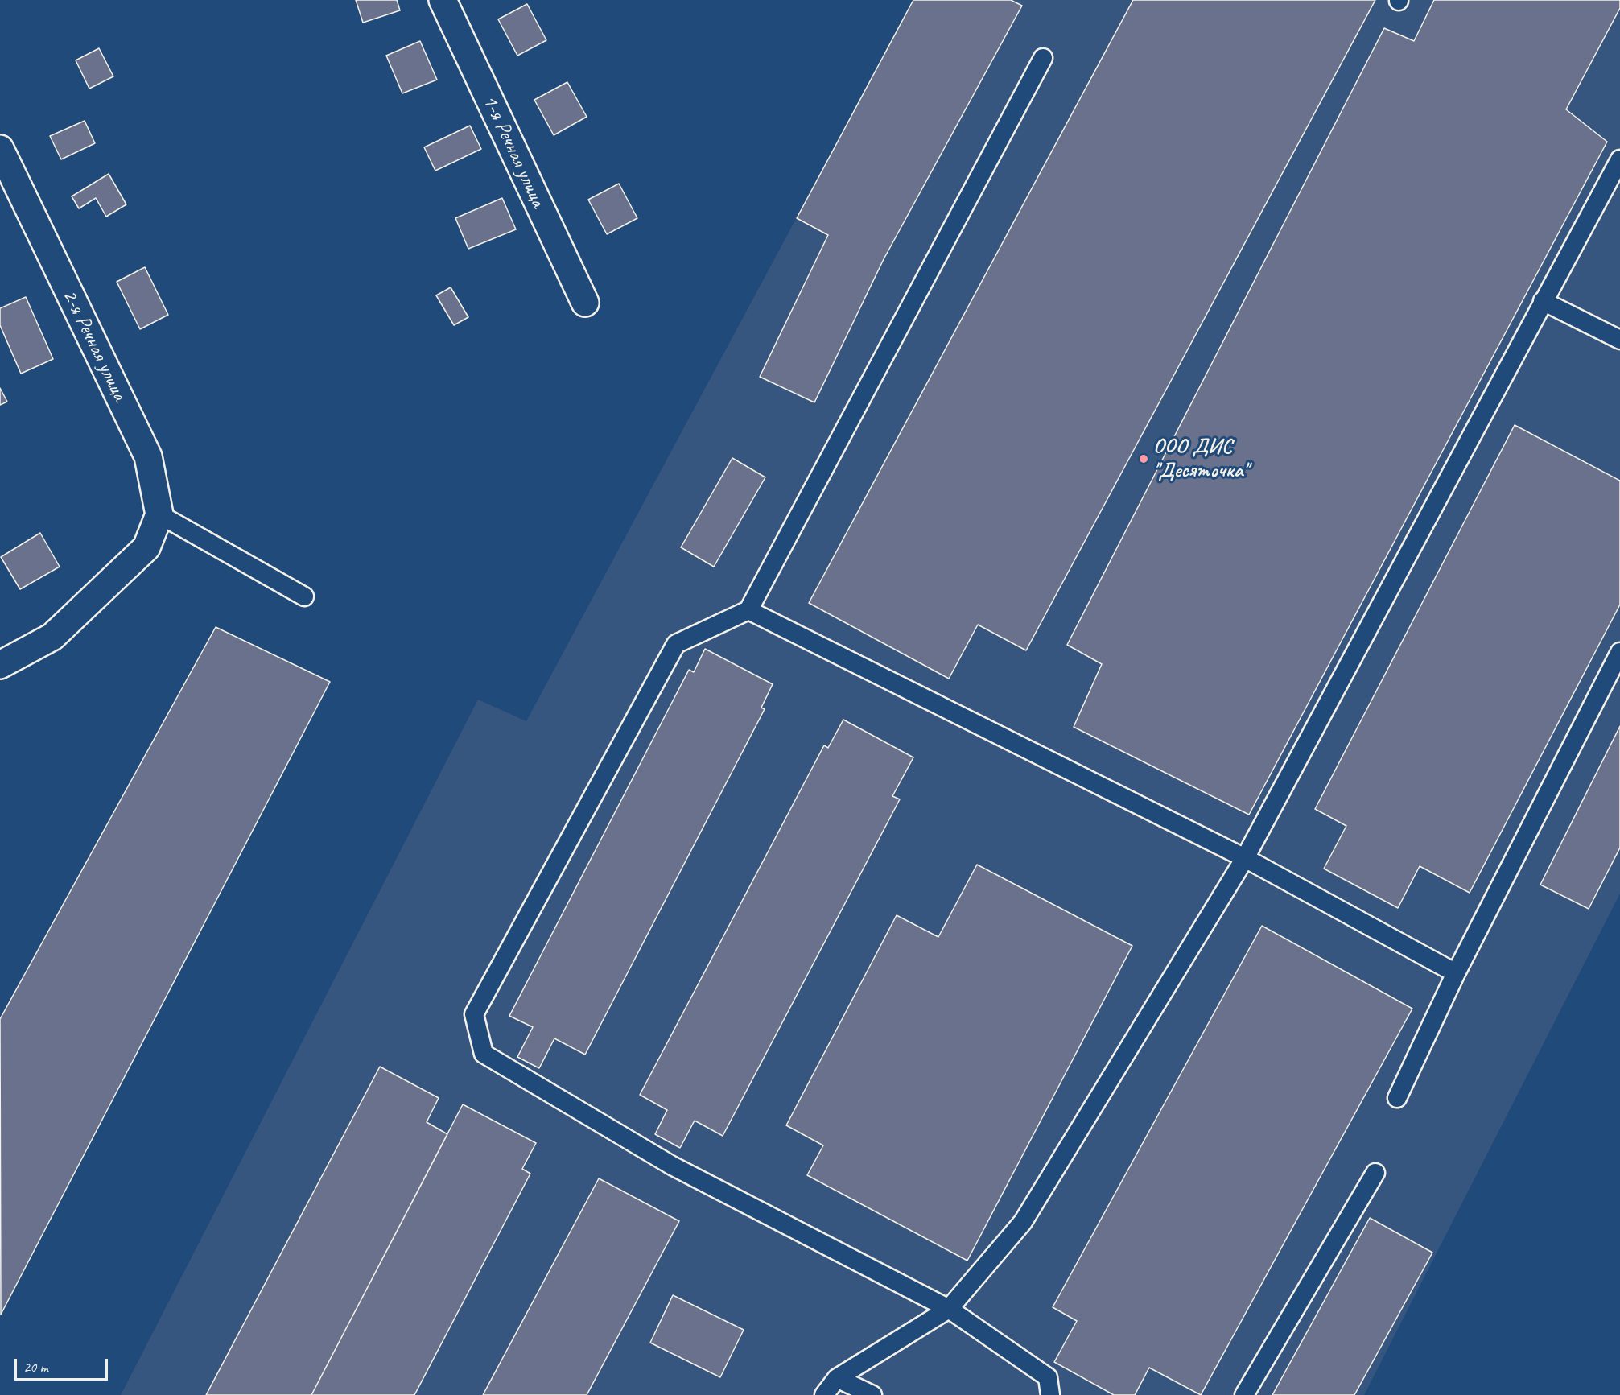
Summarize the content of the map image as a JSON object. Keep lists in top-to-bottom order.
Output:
{
  "streets": {
    "street": ["1-я Речная улица", "2-я Речная улица"]
  },
  "places": ["ООО ДИС \"Десяточка\""],
  "scale_bar": "20 m"
}
